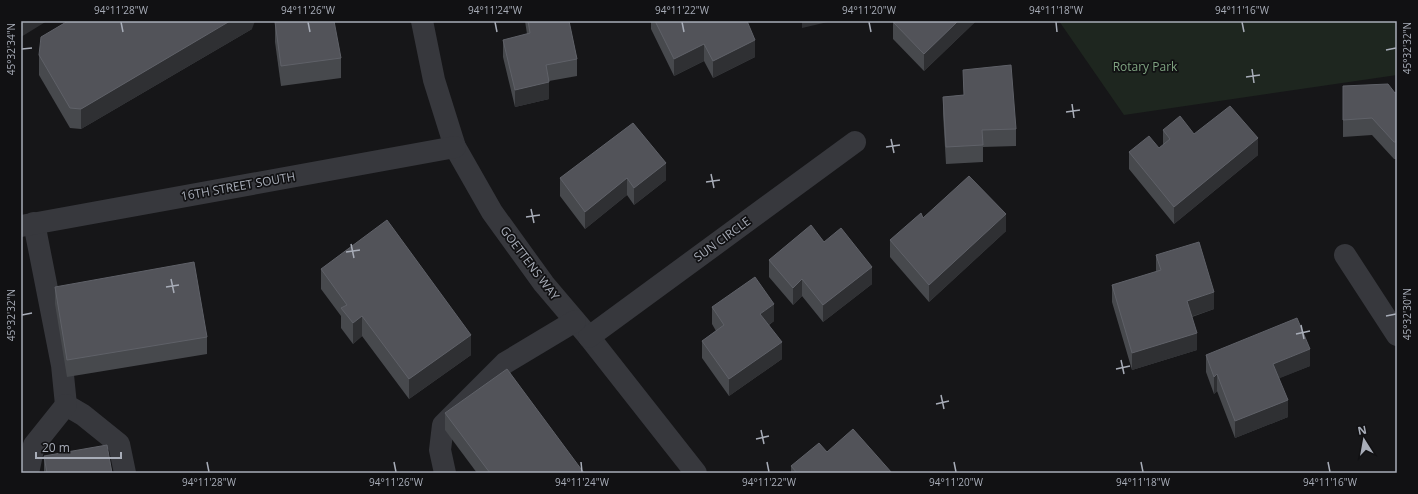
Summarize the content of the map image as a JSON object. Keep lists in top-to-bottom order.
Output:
{
  "streets": {
    "street": ["16TH STREET SOUTH", "SUN CIRCLE", "GOETTENS WAY"]
  },
  "crossings": [
    ["16TH STREET SOUTH", "GOETTENS WAY"],
    ["SUN CIRCLE", "GOETTENS WAY"]
  ],
  "parks": ["Rotary Park"],
  "scale_bar": "20 m",
  "north": "top",
  "coordinates": [
    "94°11'28\"W",
    "94°11'26\"W",
    "94°11'24\"W",
    "94°11'22\"W",
    "94°11'20\"W",
    "94°11'18\"W",
    "94°11'16\"W",
    "45°32'32\"N",
    "45°32'34\"N",
    "45°32'30\"N"
  ]
}
